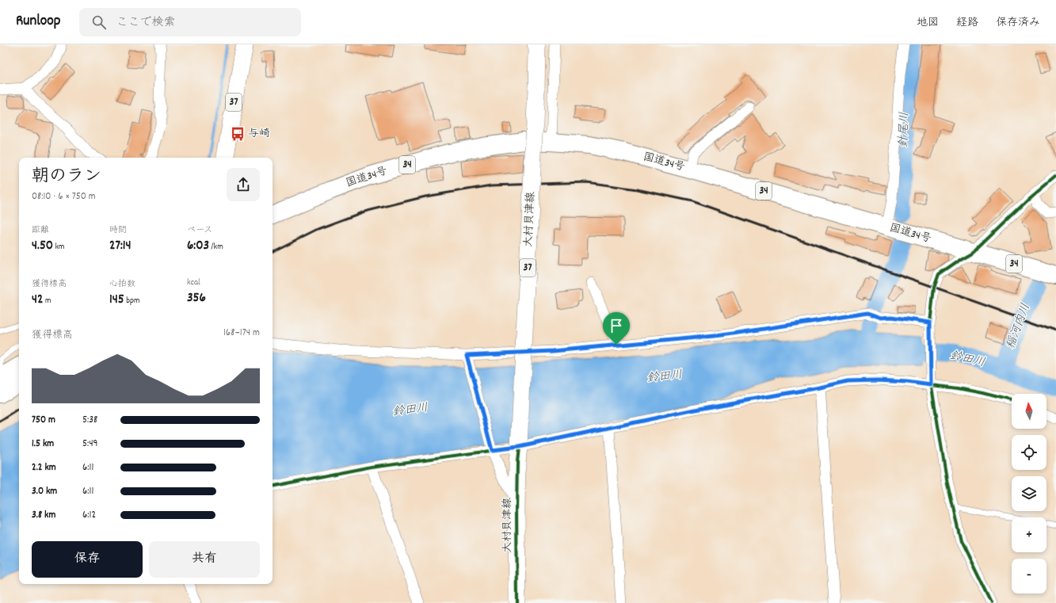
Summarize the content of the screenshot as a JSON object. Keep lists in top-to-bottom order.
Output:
{
  "streets": {
    "highway": ["国道34号", "34"],
    "main road": ["37", "大村貝津線"]
  },
  "water": ["針尾川", "稲河内川", "鈴田川"],
  "places": {
    "bus stop": ["与崎"]
  },
  "north": "top",
  "page": {
    "header": "Runloop",
    "search": "ここで検索",
    "nav": ["地図", "経路", "保存済み"],
    "heading": ["朝のラン", "08:10 · 6 × 750 m"],
    "stats": [
      ["距離", "4.50 km"],
      ["時間", "27:14"],
      ["ペース", "6:03 /km"],
      ["獲得標高", "42 m"],
      ["心拍数", "145 bpm"],
      ["kcal", "356"]
    ],
    "chart": ["獲得標高", "168–174 m"],
    "map_buttons": ["+", "−"],
    "list": [
      {
        "name": "750 m",
        "note": "5:38"
      },
      {
        "name": "1.5 km",
        "note": "5:49"
      },
      {
        "name": "2.2 km",
        "note": "6:11"
      },
      {
        "name": "3.0 km",
        "note": "6:11"
      },
      {
        "name": "3.8 km",
        "note": "6:12"
      }
    ],
    "buttons": ["保存", "共有"]
  }
}
